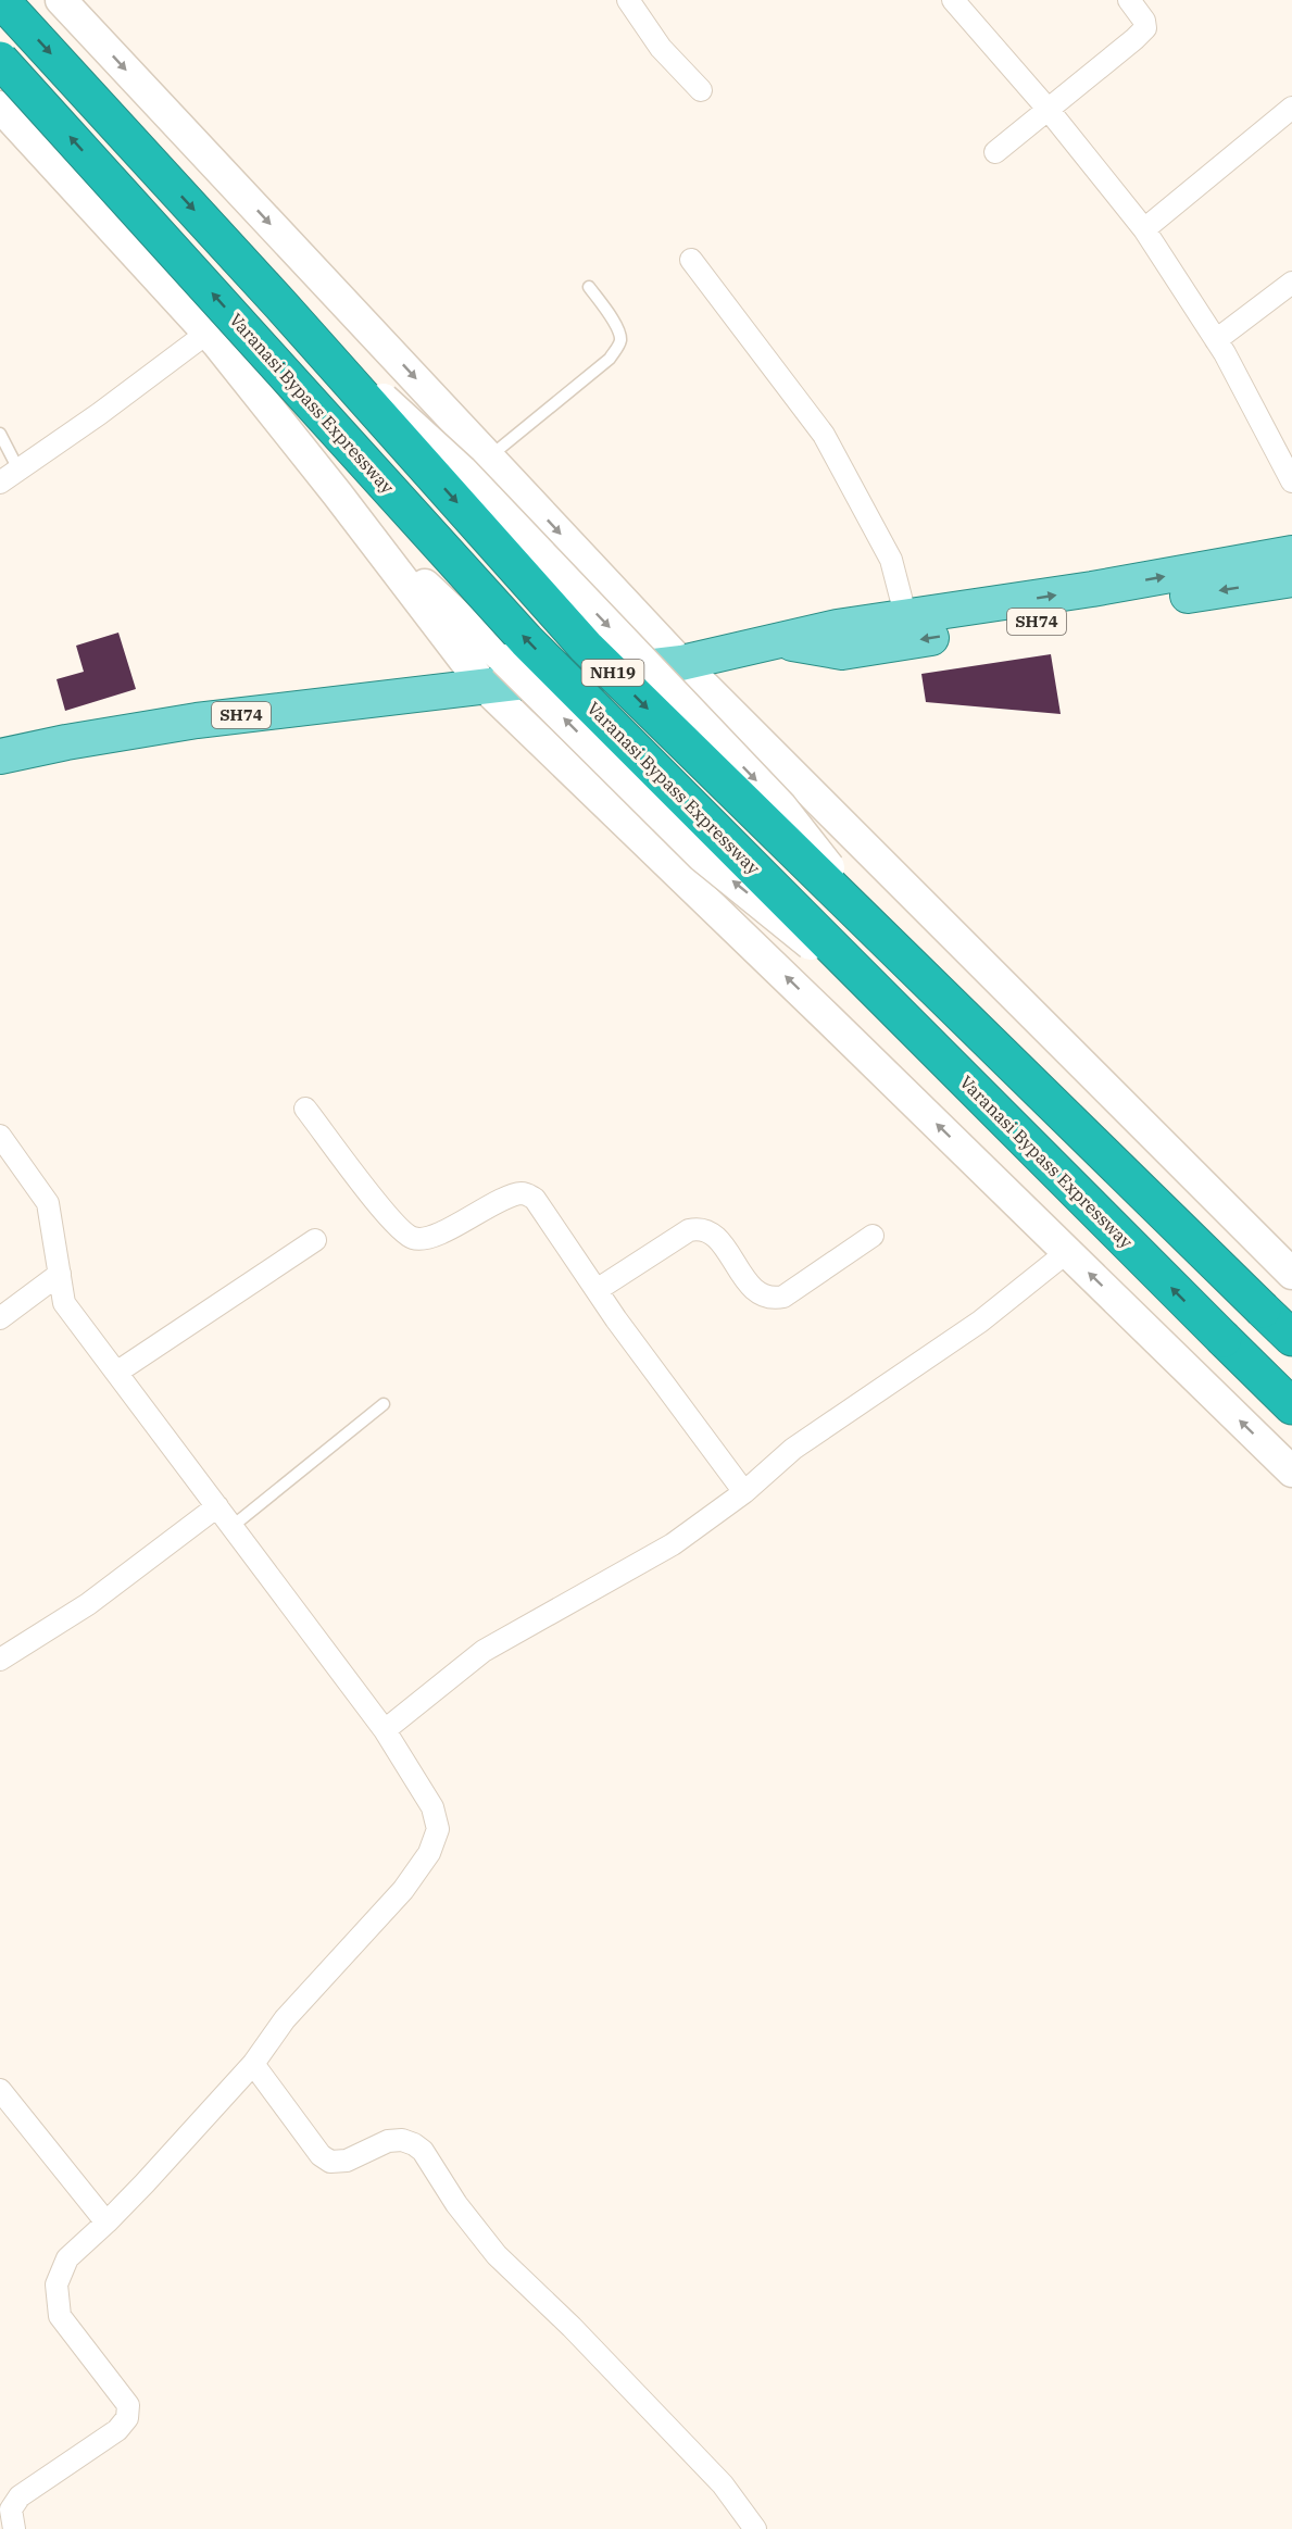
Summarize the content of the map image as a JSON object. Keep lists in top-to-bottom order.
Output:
{
  "streets": {
    "highway": ["Varanasi Bypass Expressway", "NH19"],
    "main road": ["SH74"]
  }
}
